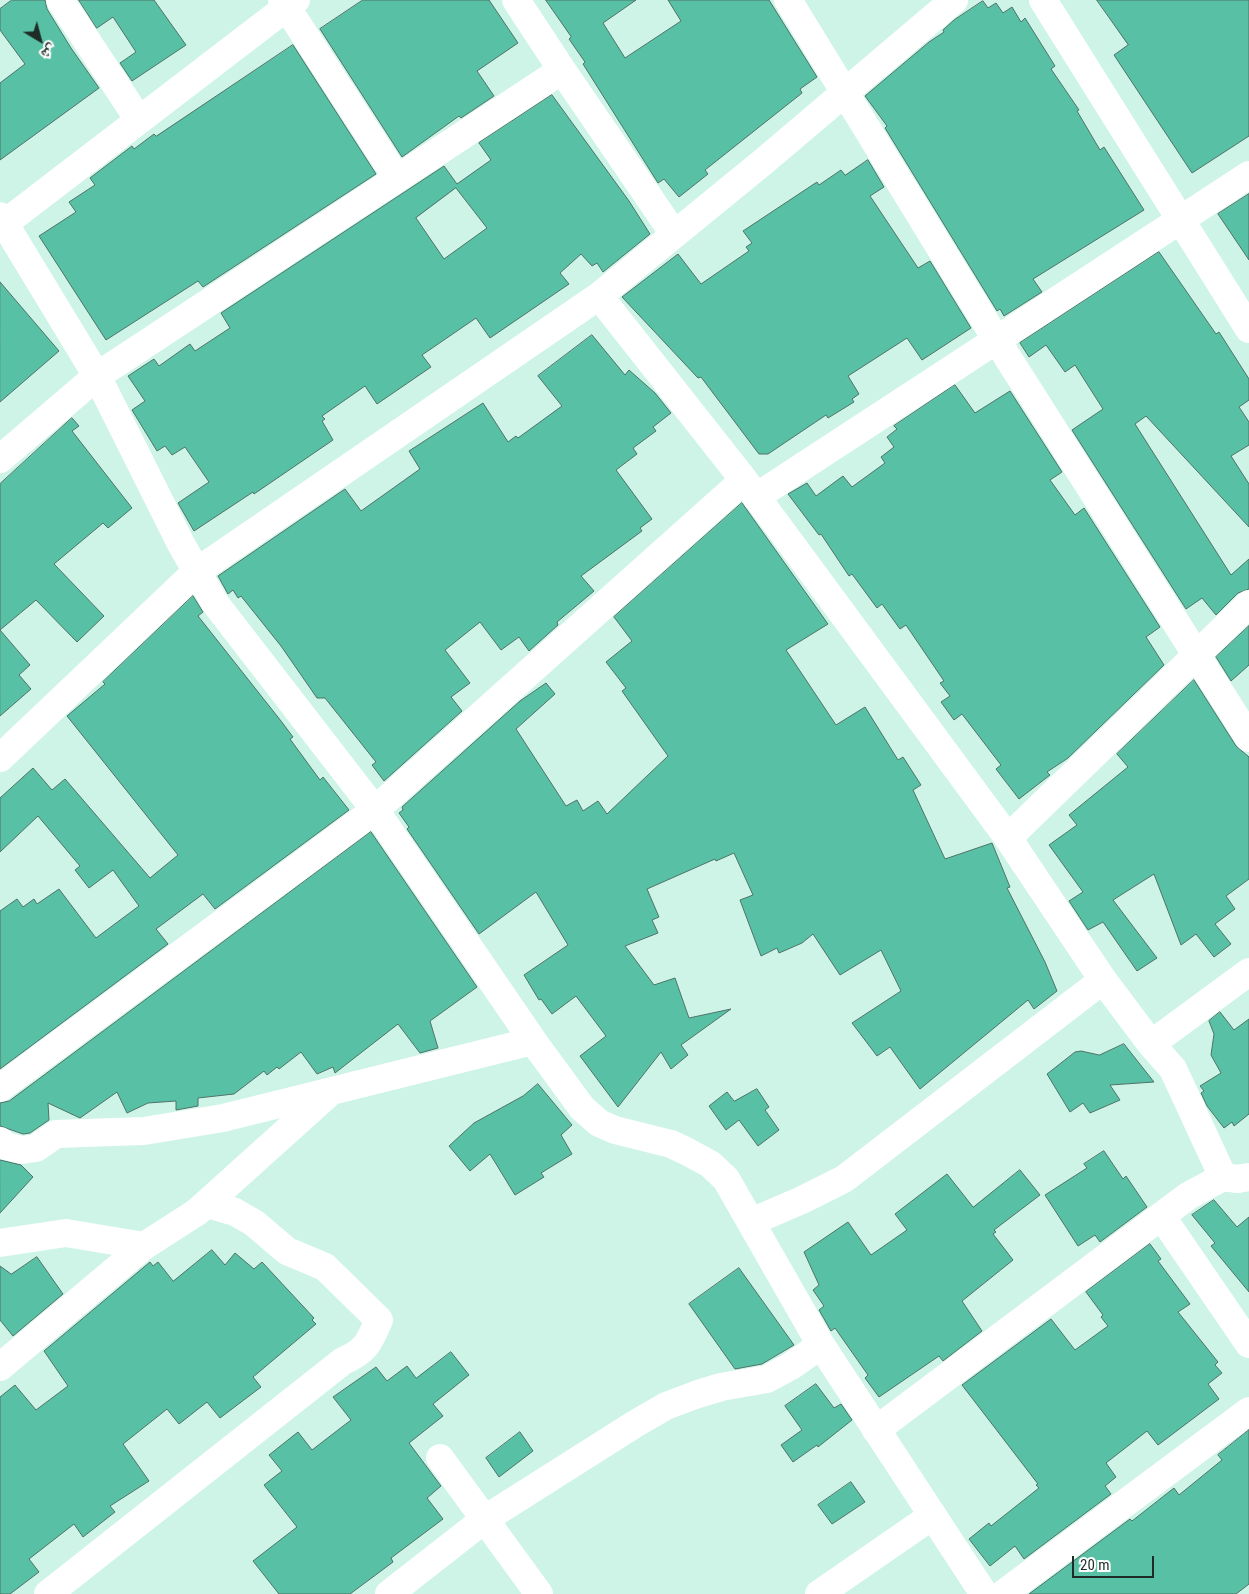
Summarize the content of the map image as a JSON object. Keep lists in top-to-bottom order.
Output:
{
  "scale_bar": "20 m",
  "north": "bottom right"
}
